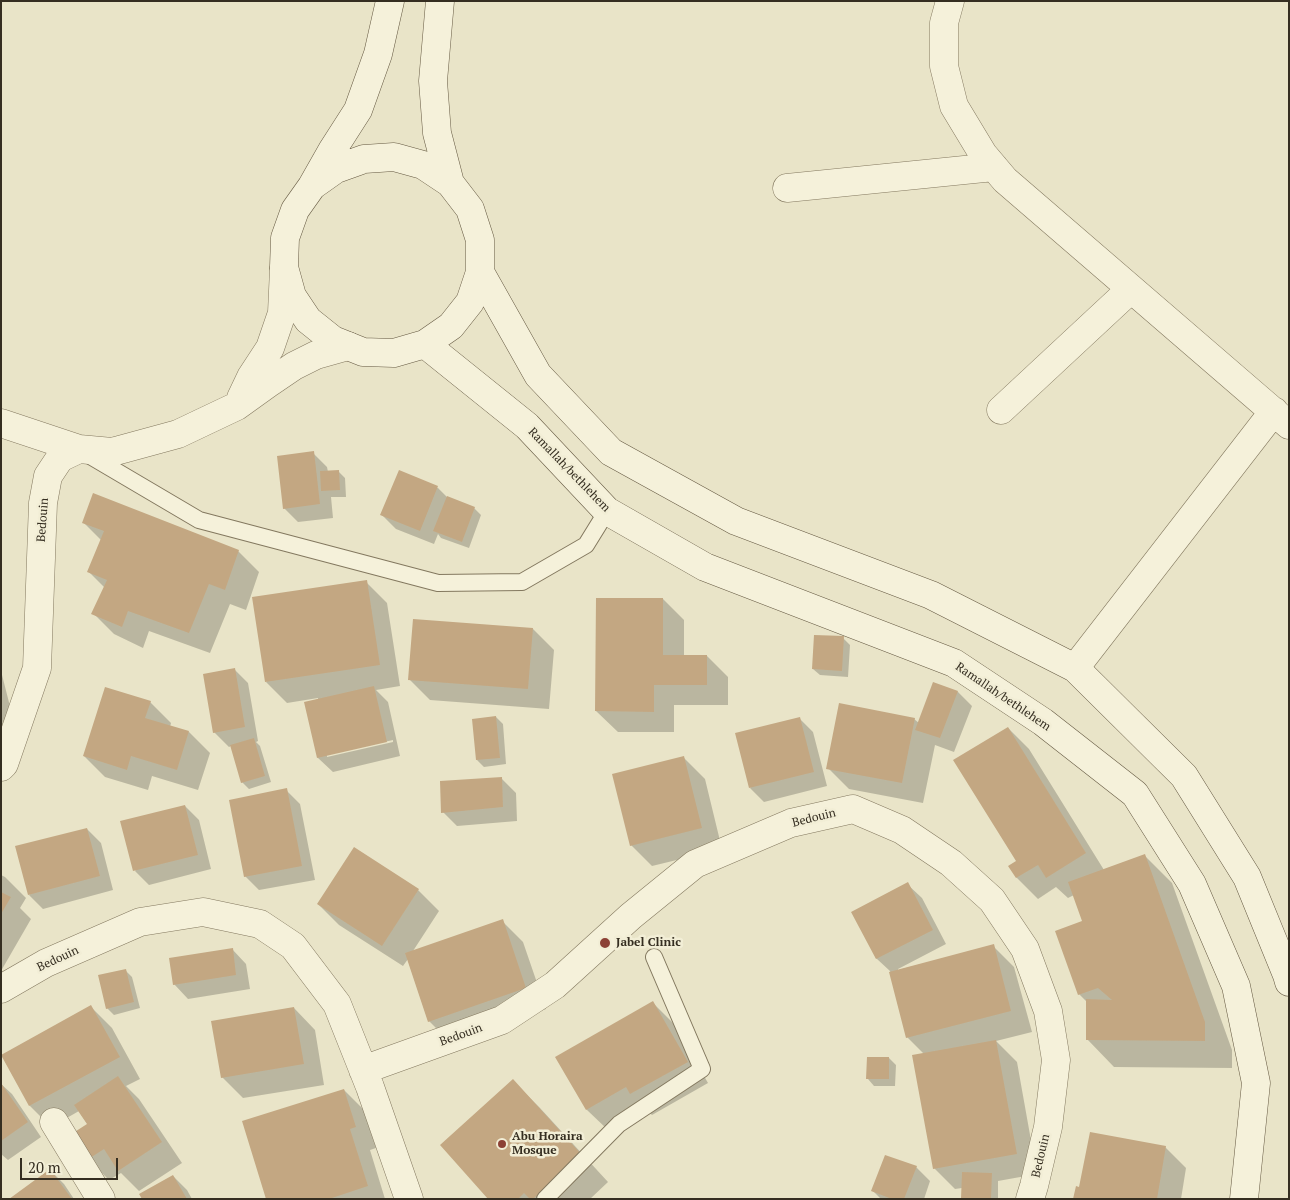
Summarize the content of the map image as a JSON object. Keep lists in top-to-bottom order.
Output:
{
  "streets": {
    "street": ["Ramallah/bethlehem", "Bedouin"]
  },
  "places": ["Jabel Clinic", "Abu Horaira Mosque"],
  "scale_bar": "20 m"
}
